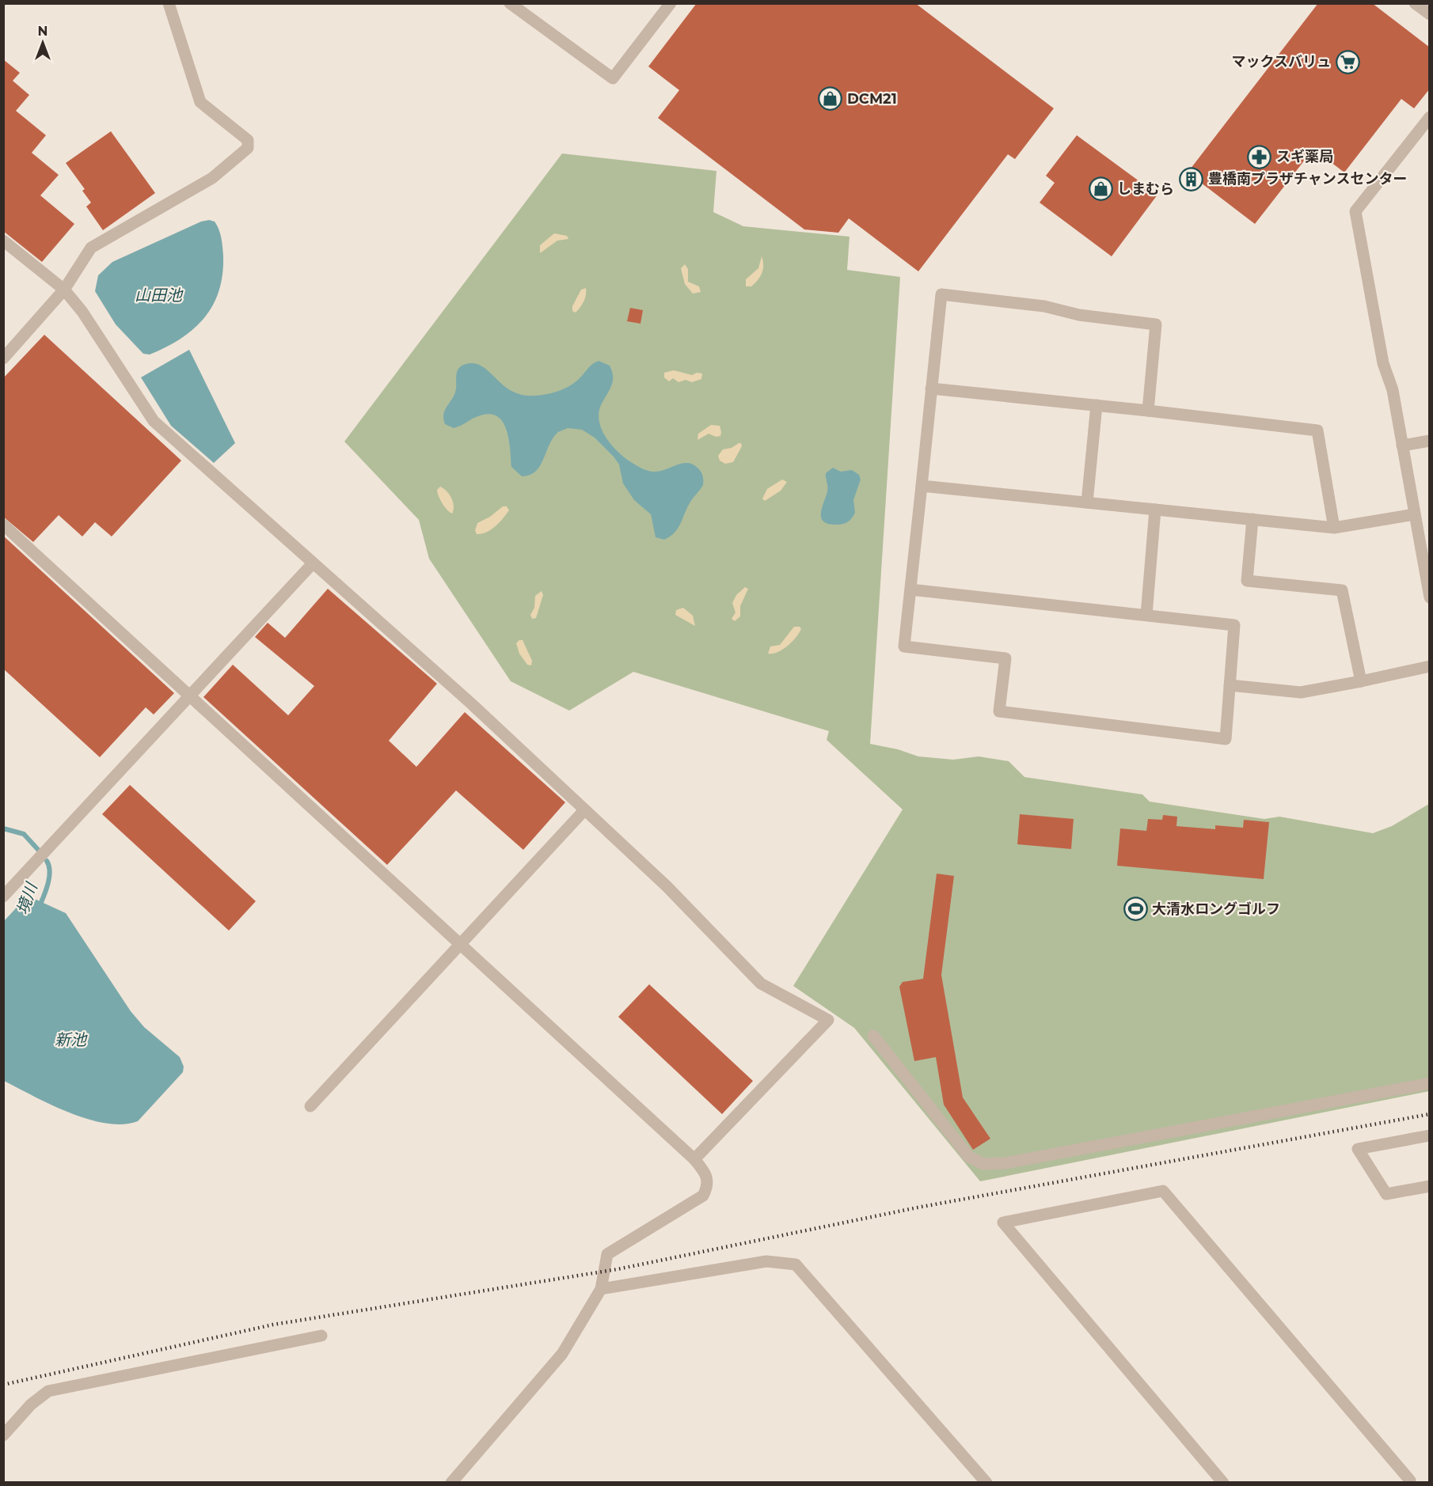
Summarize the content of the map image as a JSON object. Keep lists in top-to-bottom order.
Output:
{
  "water": ["山田池", "境川", "新池"],
  "places": {
    "supermarket": ["マックスバリュ"],
    "shop": ["DCM21", "しまむら"],
    "pharmacy": ["スギ薬局"],
    "building": ["豊橋南プラザチャンスセンター"],
    "sports": ["大清水ロングゴルフ"]
  },
  "north": "top"
}
